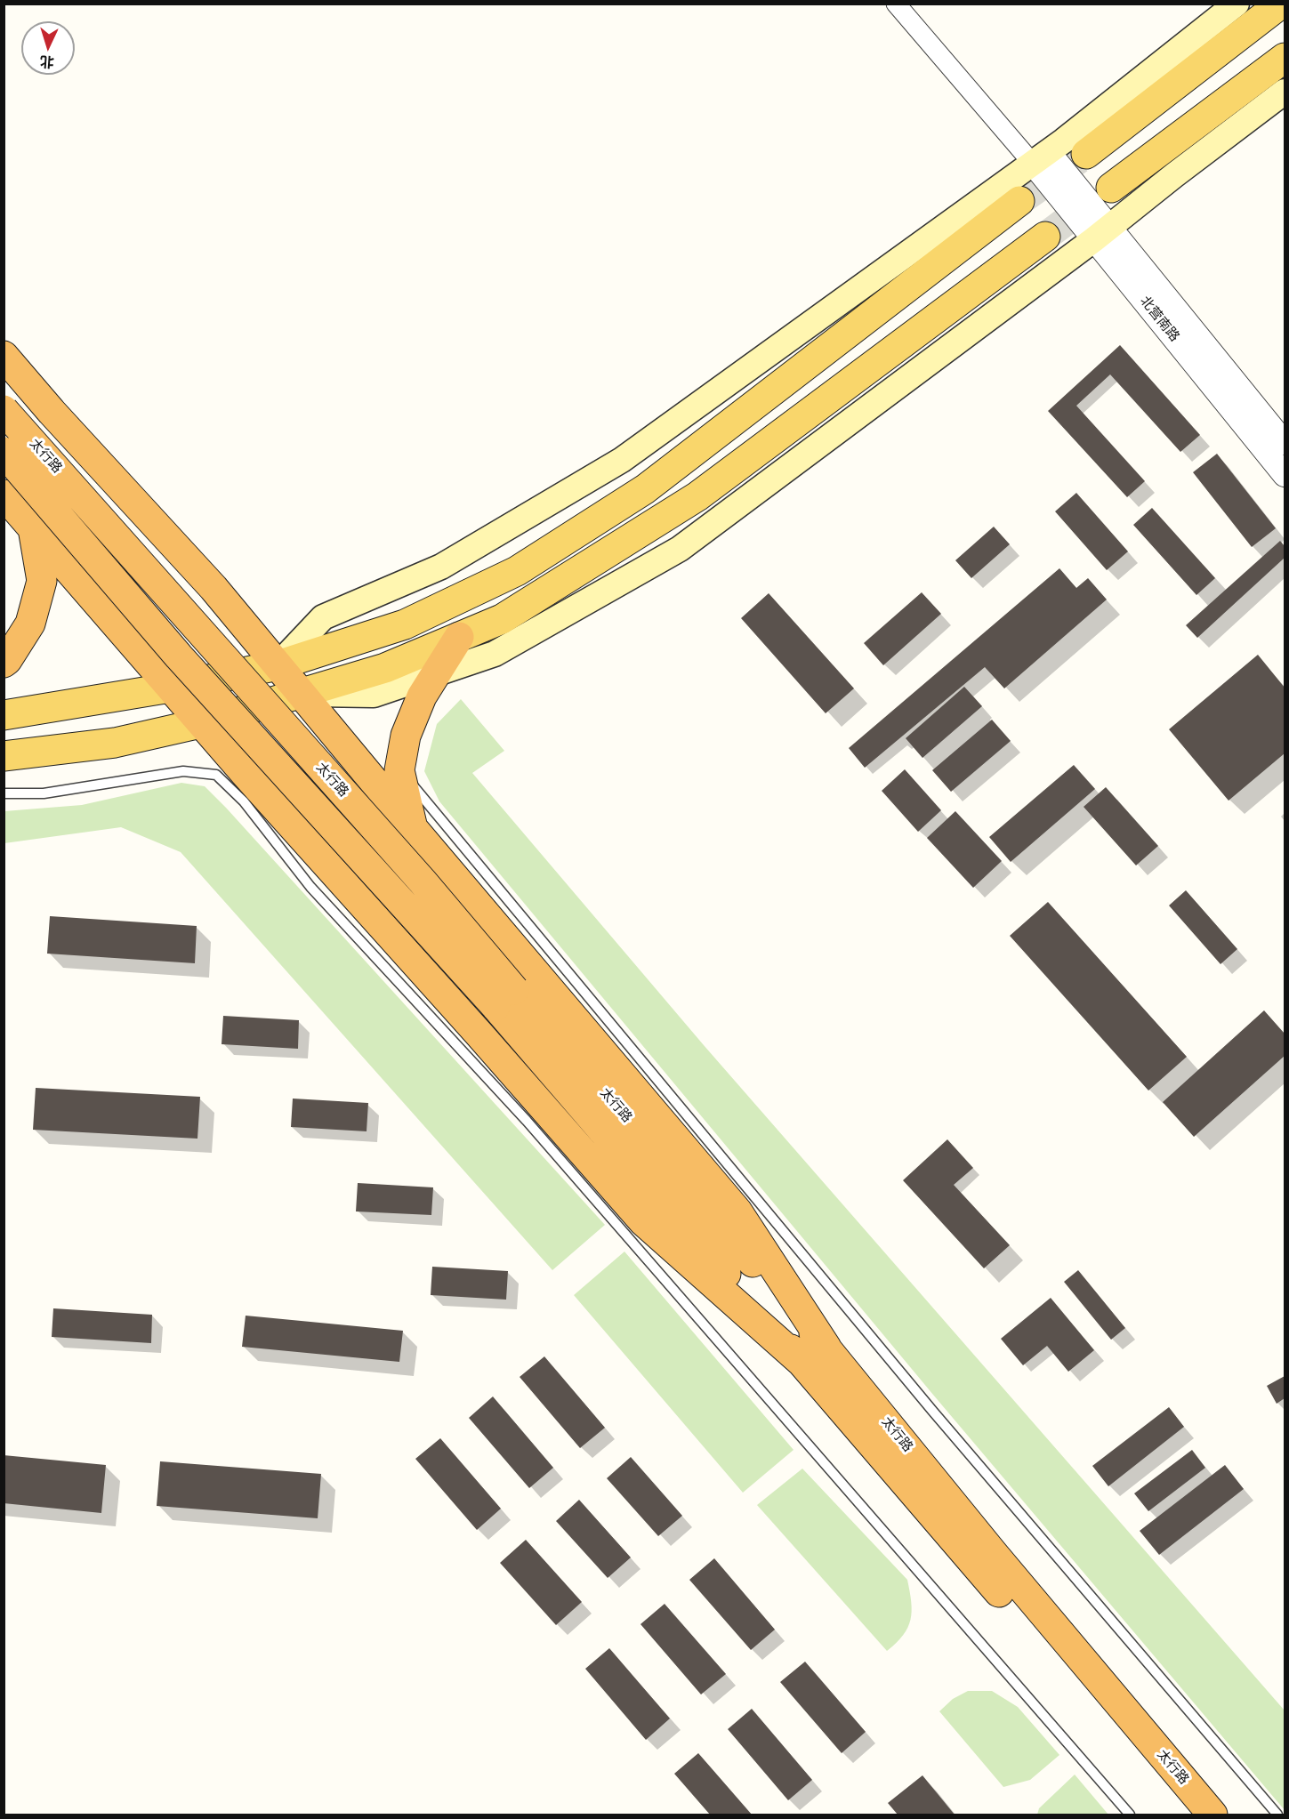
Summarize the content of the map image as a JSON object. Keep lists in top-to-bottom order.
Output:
{
  "streets": {
    "highway": ["太行路"],
    "street": ["北营南路"]
  },
  "north": "bottom"
}
